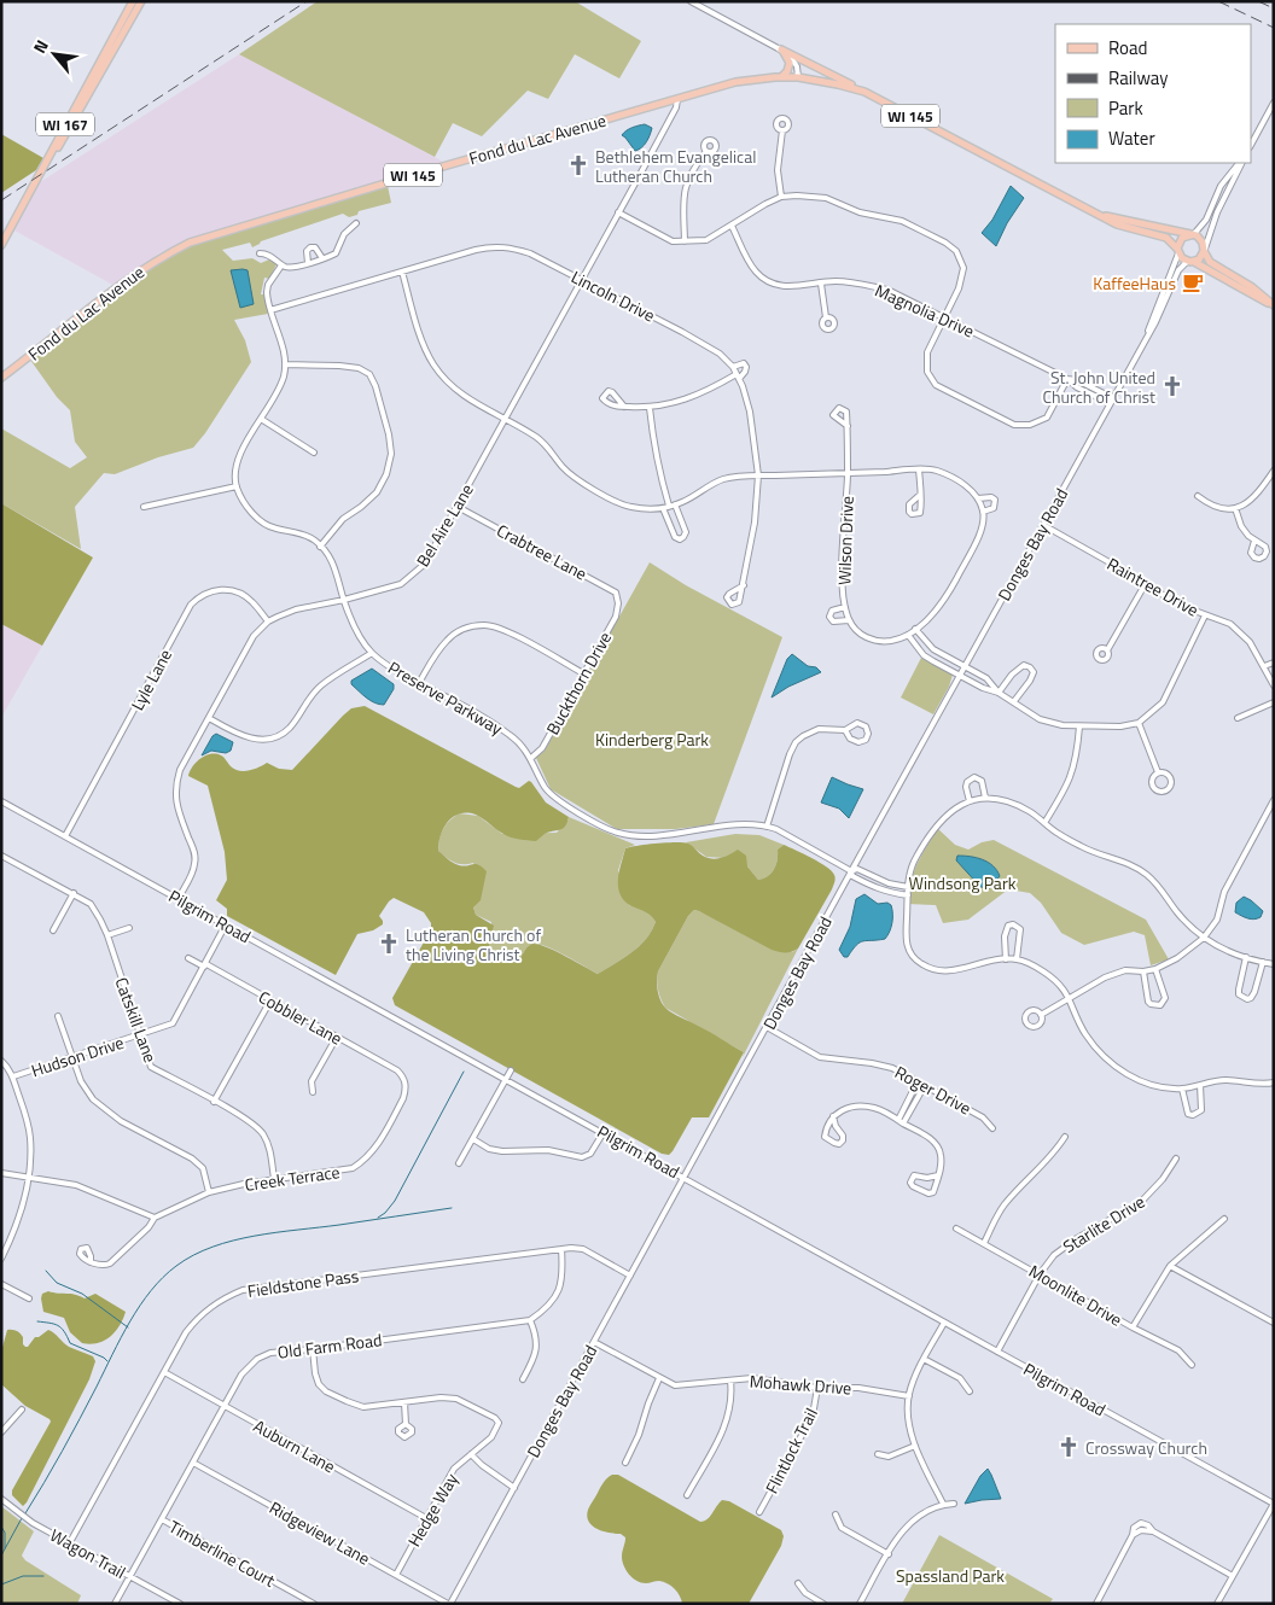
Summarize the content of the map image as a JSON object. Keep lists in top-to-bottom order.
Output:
{
  "streets": {
    "main road": ["WI 145", "WI 167", "Fond du Lac Avenue"],
    "street": [
      "Lincoln Drive",
      "Magnolia Drive",
      "Bel Aire Lane",
      "Wilson Drive",
      "Donges Bay Road",
      "Crabtree Lane",
      "Raintree Drive",
      "Lyle Lane",
      "Buckthorn Drive",
      "Preserve Parkway",
      "Pilgrim Road",
      "Cobbler Lane",
      "Catskill Lane",
      "Hudson Drive",
      "Roger Drive",
      "Creek Terrace",
      "Starlite Drive",
      "Fieldstone Pass",
      "Moonlite Drive",
      "Old Farm Road",
      "Mohawk Drive",
      "Auburn Lane",
      "Flintlock Trail",
      "Hedge Way",
      "Ridgeview Lane",
      "Wagon Trail",
      "Timberline Court"
    ]
  },
  "crossings": [
    ["WI 145", "Fond du Lac Avenue"],
    ["WI 145", "Donges Bay Road"],
    ["Fond du Lac Avenue", "Bel Aire Lane"],
    ["Fond du Lac Avenue", "Donges Bay Road"],
    ["Lincoln Drive", "Bel Aire Lane"],
    ["Magnolia Drive", "Donges Bay Road"],
    ["Bel Aire Lane", "Crabtree Lane"],
    ["Bel Aire Lane", "Lyle Lane"],
    ["Bel Aire Lane", "Preserve Parkway"],
    ["Bel Aire Lane", "Pilgrim Road"],
    ["Donges Bay Road", "Raintree Drive"],
    ["Donges Bay Road", "Preserve Parkway"],
    ["Donges Bay Road", "Pilgrim Road"],
    ["Donges Bay Road", "Roger Drive"],
    ["Donges Bay Road", "Fieldstone Pass"],
    ["Donges Bay Road", "Mohawk Drive"],
    ["Donges Bay Road", "Ridgeview Lane"],
    ["Crabtree Lane", "Buckthorn Drive"],
    ["Lyle Lane", "Pilgrim Road"],
    ["Buckthorn Drive", "Preserve Parkway"],
    ["Pilgrim Road", "Hudson Drive"],
    ["Pilgrim Road", "Starlite Drive"],
    ["Cobbler Lane", "Hudson Drive"],
    ["Cobbler Lane", "Creek Terrace"],
    ["Catskill Lane", "Hudson Drive"],
    ["Catskill Lane", "Creek Terrace"],
    ["Starlite Drive", "Moonlite Drive"],
    ["Fieldstone Pass", "Auburn Lane"],
    ["Fieldstone Pass", "Wagon Trail"],
    ["Old Farm Road", "Auburn Lane"],
    ["Old Farm Road", "Ridgeview Lane"],
    ["Old Farm Road", "Wagon Trail"],
    ["Old Farm Road", "Timberline Court"],
    ["Mohawk Drive", "Flintlock Trail"],
    ["Auburn Lane", "Hedge Way"],
    ["Hedge Way", "Ridgeview Lane"]
  ],
  "parks": ["Kinderberg Park", "Windsong Park", "Spassland Park"],
  "places": {
    "church": [
      "Bethlehem Evangelical Lutheran Church",
      "St. John United Church of Christ",
      "Lutheran Church of the Living Christ",
      "Crossway Church"
    ],
    "cafe": ["KaffeeHaus"]
  },
  "legend": [
    "Road",
    "Railway",
    "Park",
    "Water"
  ],
  "north": "top left"
}
